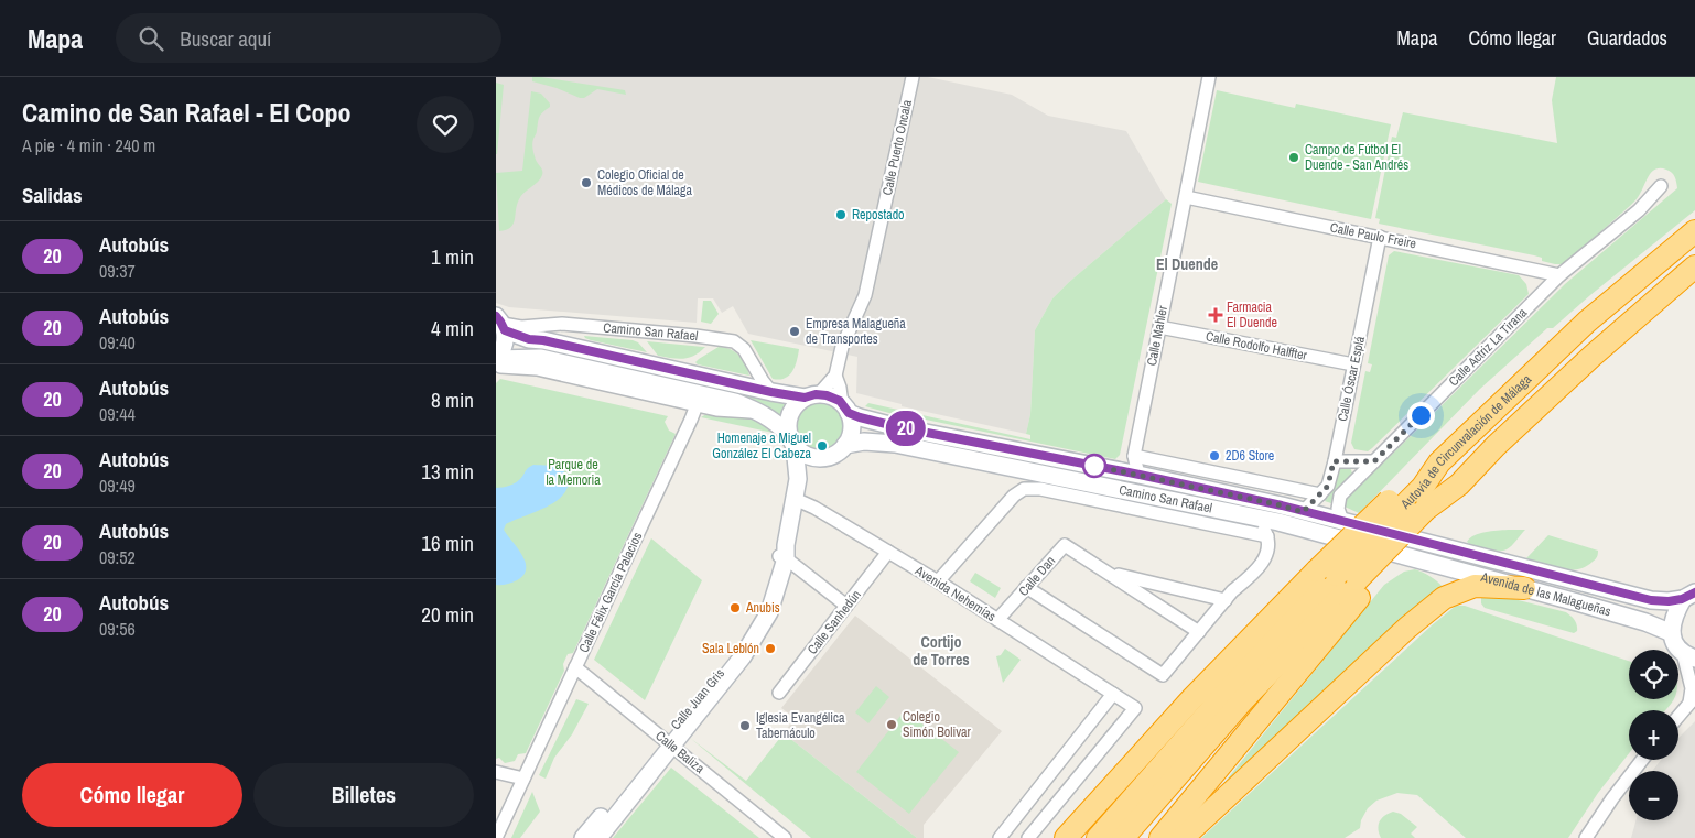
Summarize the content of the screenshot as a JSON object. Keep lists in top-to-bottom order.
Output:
{
  "streets": {
    "highway": ["Autovía de Circunvalación de Málaga"],
    "main road": ["Camino San Rafael", "Avenida de las Malagueñas", "Calle Juan Gris"],
    "street": [
      "Calle Puerto Oncala",
      "Calle Paulo Freire",
      "Calle Mahler",
      "Calle Rodolfo Halffter",
      "Calle Actriz La Tirana",
      "Calle Óscar Esplá",
      "Calle Dan",
      "Calle Félix García Palacios",
      "Avenida Nehemías",
      "Calle Sanhedún",
      "Calle Baliza"
    ]
  },
  "crossings": [
    ["Calle Puerto Oncala", "Camino San Rafael"],
    ["Calle Puerto Oncala", "Calle Juan Gris"],
    ["Calle Paulo Freire", "Calle Mahler"],
    ["Calle Paulo Freire", "Calle Actriz La Tirana"],
    ["Calle Paulo Freire", "Calle Óscar Esplá"],
    ["Camino San Rafael", "Calle Mahler"],
    ["Camino San Rafael", "Calle Actriz La Tirana"],
    ["Camino San Rafael", "Calle Óscar Esplá"],
    ["Camino San Rafael", "Avenida Nehemías"],
    ["Camino San Rafael", "Avenida de las Malagueñas"],
    ["Camino San Rafael", "Calle Juan Gris"],
    ["Calle Mahler", "Calle Rodolfo Halffter"],
    ["Calle Rodolfo Halffter", "Calle Óscar Esplá"],
    ["Calle Dan", "Avenida Nehemías"],
    ["Calle Félix García Palacios", "Calle Baliza"],
    ["Avenida Nehemías", "Calle Sanhedún"],
    ["Avenida Nehemías", "Calle Juan Gris"],
    ["Calle Juan Gris", "Calle Baliza"]
  ],
  "districts": ["El Duende", "Cortijo de Torres"],
  "parks": ["Parque de la Memoria"],
  "places": {
    "other": [
      "Campo de Fútbol El Duende - San Andrés",
      "Colegio Oficial de Médicos de Málaga",
      "Repostado",
      "Empresa Malagueña de Transportes",
      "Homenaje a Miguel González El Cabeza",
      "2D6 Store",
      "Anubis",
      "Sala Leblón",
      "Colegio Simón Bolivar",
      "Iglesia Evangélica Tabernáculo"
    ],
    "health": ["Farmacia El Duende"]
  },
  "lines": ["bus line 20"],
  "page": {
    "header": "Mapa",
    "search": "Buscar aquí",
    "nav": ["Mapa", "Cómo llegar", "Guardados"],
    "heading": [
      ["Camino de San Rafael - El Copo", "A pie · 4 min · 240 m"],
      "Salidas"
    ],
    "on_map": "20",
    "list": [
      {
        "mark": "20",
        "name": "Autobús",
        "note": "09:37",
        "value": "1 min"
      },
      {
        "mark": "20",
        "name": "Autobús",
        "note": "09:40",
        "value": "4 min"
      },
      {
        "mark": "20",
        "name": "Autobús",
        "note": "09:44",
        "value": "8 min"
      },
      {
        "mark": "20",
        "name": "Autobús",
        "note": "09:49",
        "value": "13 min"
      },
      {
        "mark": "20",
        "name": "Autobús",
        "note": "09:52",
        "value": "16 min"
      },
      {
        "mark": "20",
        "name": "Autobús",
        "note": "09:56",
        "value": "20 min"
      }
    ],
    "map_buttons": ["+", "−"],
    "buttons": ["Cómo llegar", "Billetes"]
  }
}
